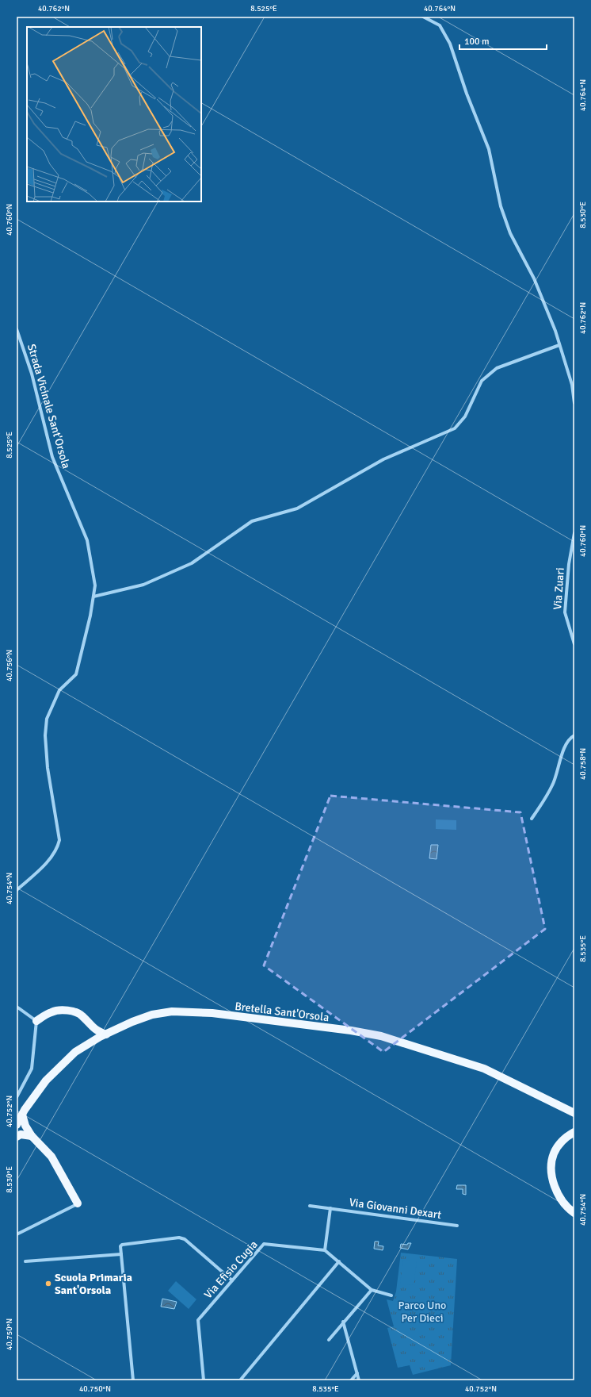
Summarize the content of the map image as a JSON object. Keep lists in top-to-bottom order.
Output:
{
  "streets": {
    "main road": ["Bretella Sant'Orsola"],
    "street": [
      "Strada Vicinale Sant'Orsola",
      "Via Zuari",
      "Via Giovanni Dexart",
      "Via Efisio Cugia"
    ]
  },
  "parks": ["Parco Uno Per Dieci"],
  "places": ["Scuola Primaria Sant'Orsola"],
  "scale_bar": "100 m",
  "coordinates": [
    "40.762°N",
    "8.525°E",
    "40.764°N",
    "8.530°E",
    "40.760°N",
    "40.756°N",
    "40.758°N",
    "40.754°N",
    "8.535°E",
    "40.752°N",
    "40.750°N"
  ]
}
